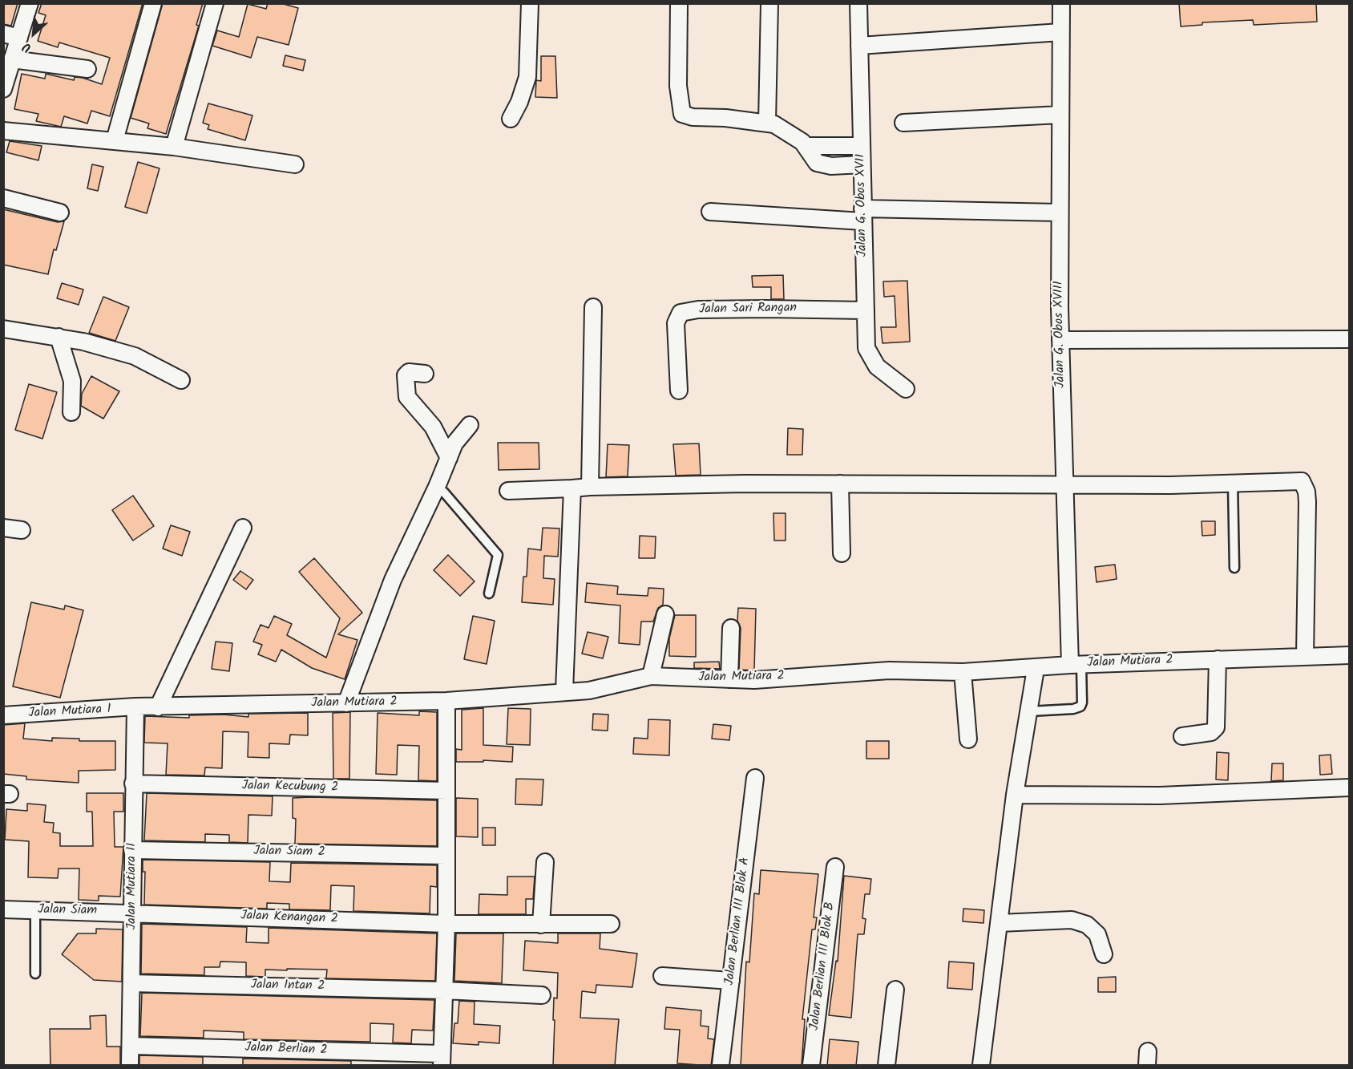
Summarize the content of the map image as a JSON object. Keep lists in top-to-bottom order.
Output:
{
  "streets": {
    "street": [
      "Jalan G. Obos XVII",
      "Jalan Sari Rangan",
      "Jalan G. Obos XVIII",
      "Jalan Mutiara 2",
      "Jalan Mutiara 1",
      "Jalan Kecubung 2",
      "Jalan Siam 2",
      "Jalan Mutiara II",
      "Jalan Siam",
      "Jalan Kenangan 2",
      "Jalan Berlian III Blok A",
      "Jalan Berlian III Blok B",
      "Jalan Intan 2",
      "Jalan Berlian 2"
    ]
  },
  "crossings": [
    ["Jalan G. Obos XVII", "Jalan Sari Rangan"],
    ["Jalan G. Obos XVIII", "Jalan Mutiara 2"],
    ["Jalan Mutiara 2", "Jalan Mutiara 1"],
    ["Jalan Mutiara 2", "Jalan Mutiara II"],
    ["Jalan Mutiara 1", "Jalan Mutiara II"],
    ["Jalan Kecubung 2", "Jalan Mutiara II"],
    ["Jalan Siam 2", "Jalan Mutiara II"],
    ["Jalan Mutiara II", "Jalan Siam"],
    ["Jalan Mutiara II", "Jalan Kenangan 2"],
    ["Jalan Mutiara II", "Jalan Intan 2"],
    ["Jalan Mutiara II", "Jalan Berlian 2"],
    ["Jalan Siam", "Jalan Kenangan 2"]
  ],
  "north": "bottom left"
}
